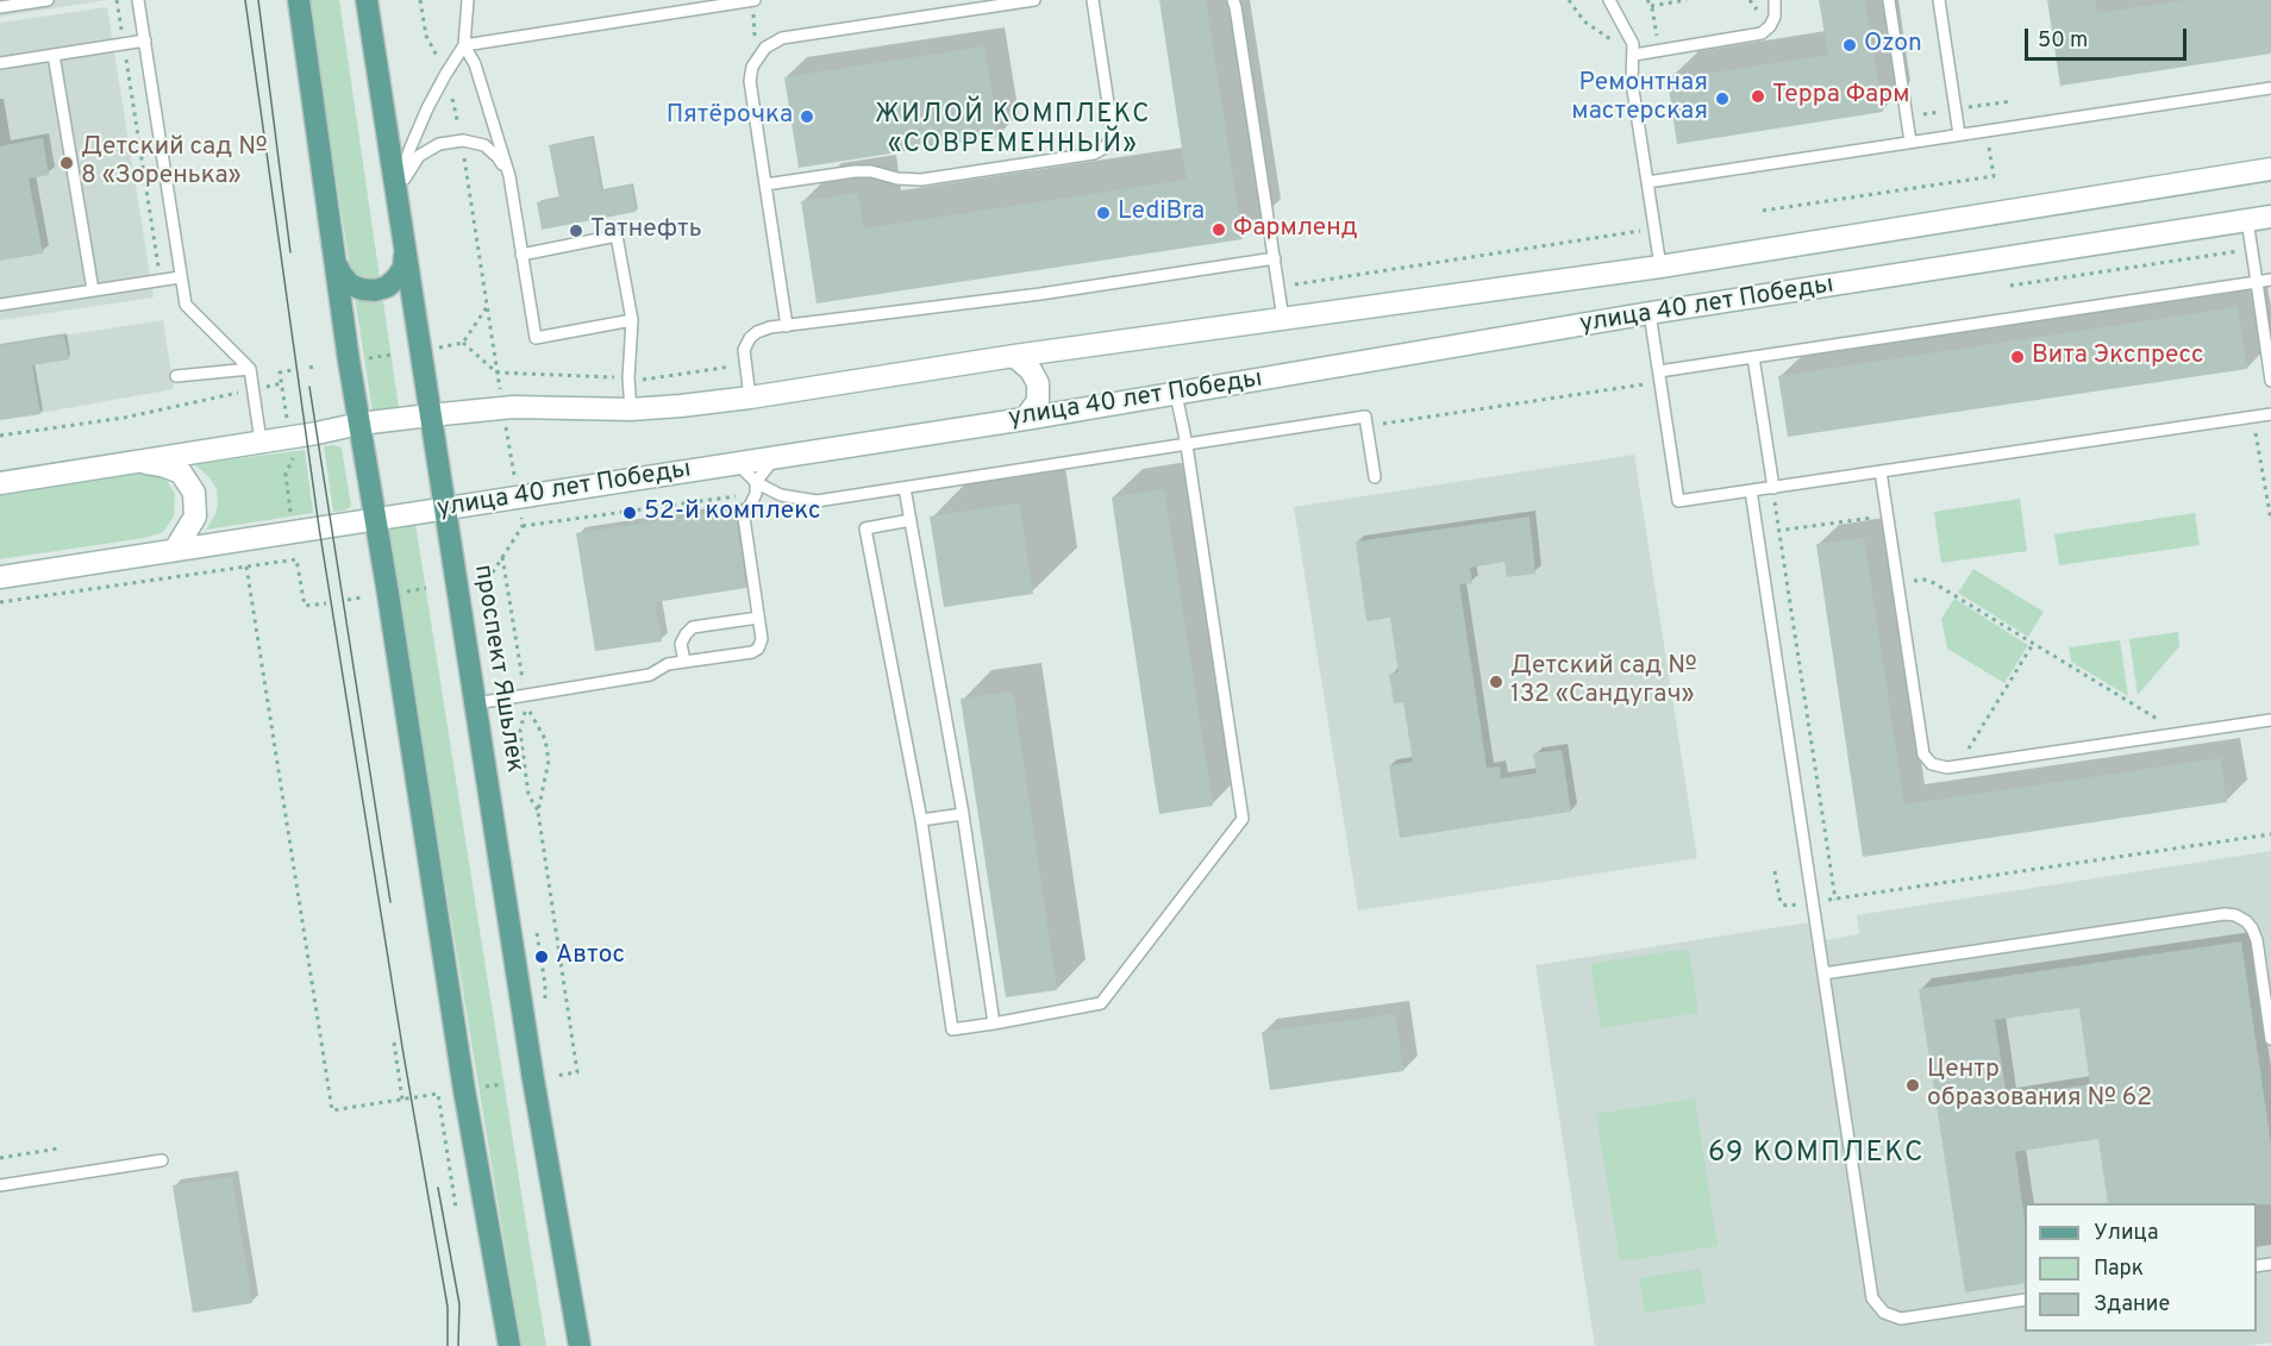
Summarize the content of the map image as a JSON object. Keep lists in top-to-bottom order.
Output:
{
  "streets": {
    "main road": ["проспект Яшьлек"],
    "street": ["улица 40 лет Победы"]
  },
  "crossings": [
    ["улица 40 лет Победы", "проспект Яшьлек"]
  ],
  "districts": ["ЖИЛОЙ КОМПЛЕКС «СОВРЕМЕННЫЙ»", "69 КОМПЛЕКС"],
  "places": [
    "Ozon",
    "Терра Фарм",
    "Ремонтная мастерская",
    "Пятёрочка",
    "Детский сад № 8 «Зоренька»",
    "LediBra",
    "Фармленд",
    "Татнефть",
    "Вита Экспресс",
    "52-й комплекс",
    "Детский сад № 132 «Сандугач»",
    "Автос",
    "Центр образования № 62"
  ],
  "legend": ["Улица", "Парк", "Здание"],
  "scale_bar": "50 m"
}
